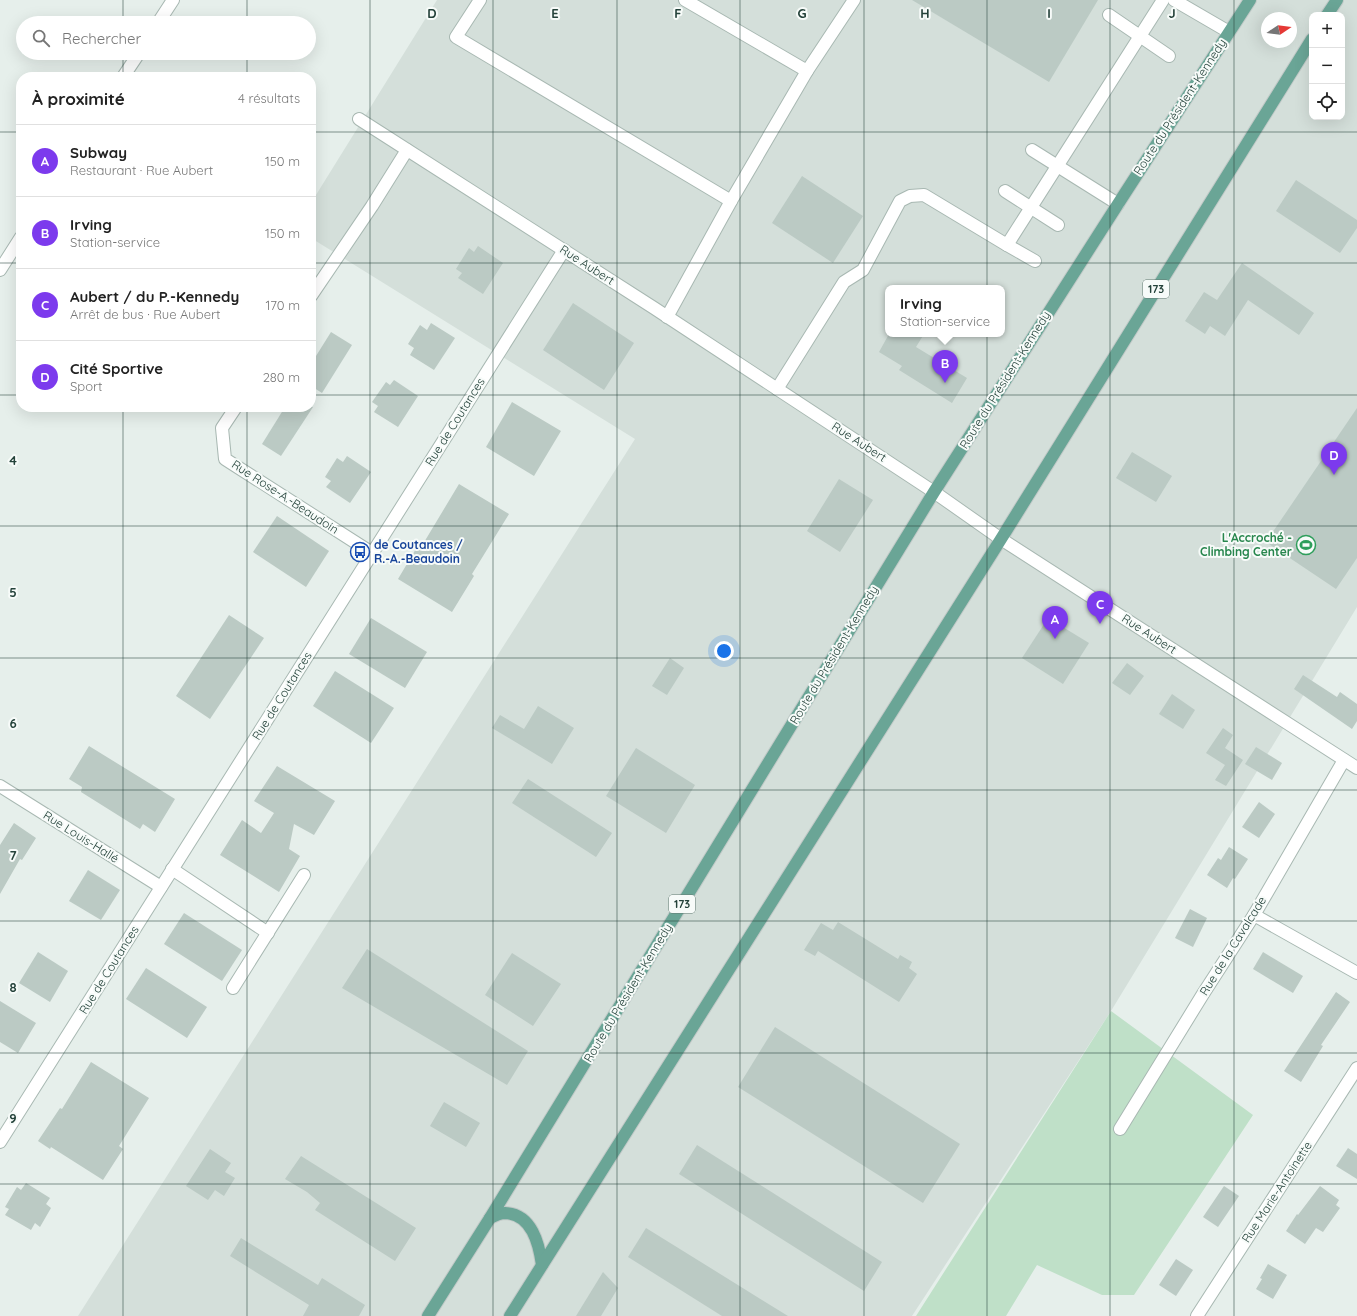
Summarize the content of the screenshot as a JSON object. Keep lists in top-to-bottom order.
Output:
{
  "streets": {
    "main road": ["Route du Président-Kennedy", "173"],
    "street": [
      "Rue Aubert",
      "Rue de Coutances",
      "Rue Rose-A.-Beaudoin",
      "Rue Louis-Hallé",
      "Rue de la Cavalcade",
      "Rue Marie-Antoinette"
    ]
  },
  "crossings": [
    ["Route du Président-Kennedy", "Rue Aubert"],
    ["Rue Aubert", "173"],
    ["Rue Aubert", "Rue de Coutances"],
    ["Rue Aubert", "Rue de la Cavalcade"],
    ["Rue de Coutances", "Rue Rose-A.-Beaudoin"],
    ["Rue de Coutances", "Rue Louis-Hallé"]
  ],
  "places": {
    "sports": ["L'Accroché - Climbing Center"],
    "bus stop": ["de Coutances / R.-A.-Beaudoin"]
  },
  "north": "right",
  "page": {
    "map_buttons": ["+", "−"],
    "search": "Rechercher",
    "heading": ["À proximité", "4 résultats"],
    "list": [
      {
        "mark": "A",
        "name": "Subway",
        "note": "Restaurant · Rue Aubert",
        "value": "150 m"
      },
      {
        "mark": "B",
        "name": "Irving",
        "note": "Station-service",
        "value": "150 m"
      },
      {
        "mark": "C",
        "name": "Aubert / du P.-Kennedy",
        "note": "Arrêt de bus · Rue Aubert",
        "value": "170 m"
      },
      {
        "mark": "D",
        "name": "Cité Sportive",
        "note": "Sport",
        "value": "280 m"
      }
    ],
    "popup": ["Irving", "Station-service"],
    "pins": [
      "B",
      "D",
      "C",
      "A"
    ]
  },
  "grid": {
    "columns": [
      "D",
      "E",
      "F",
      "G",
      "H",
      "I",
      "J"
    ],
    "rows": [
      "4",
      "5",
      "6",
      "7",
      "8",
      "9"
    ]
  }
}
